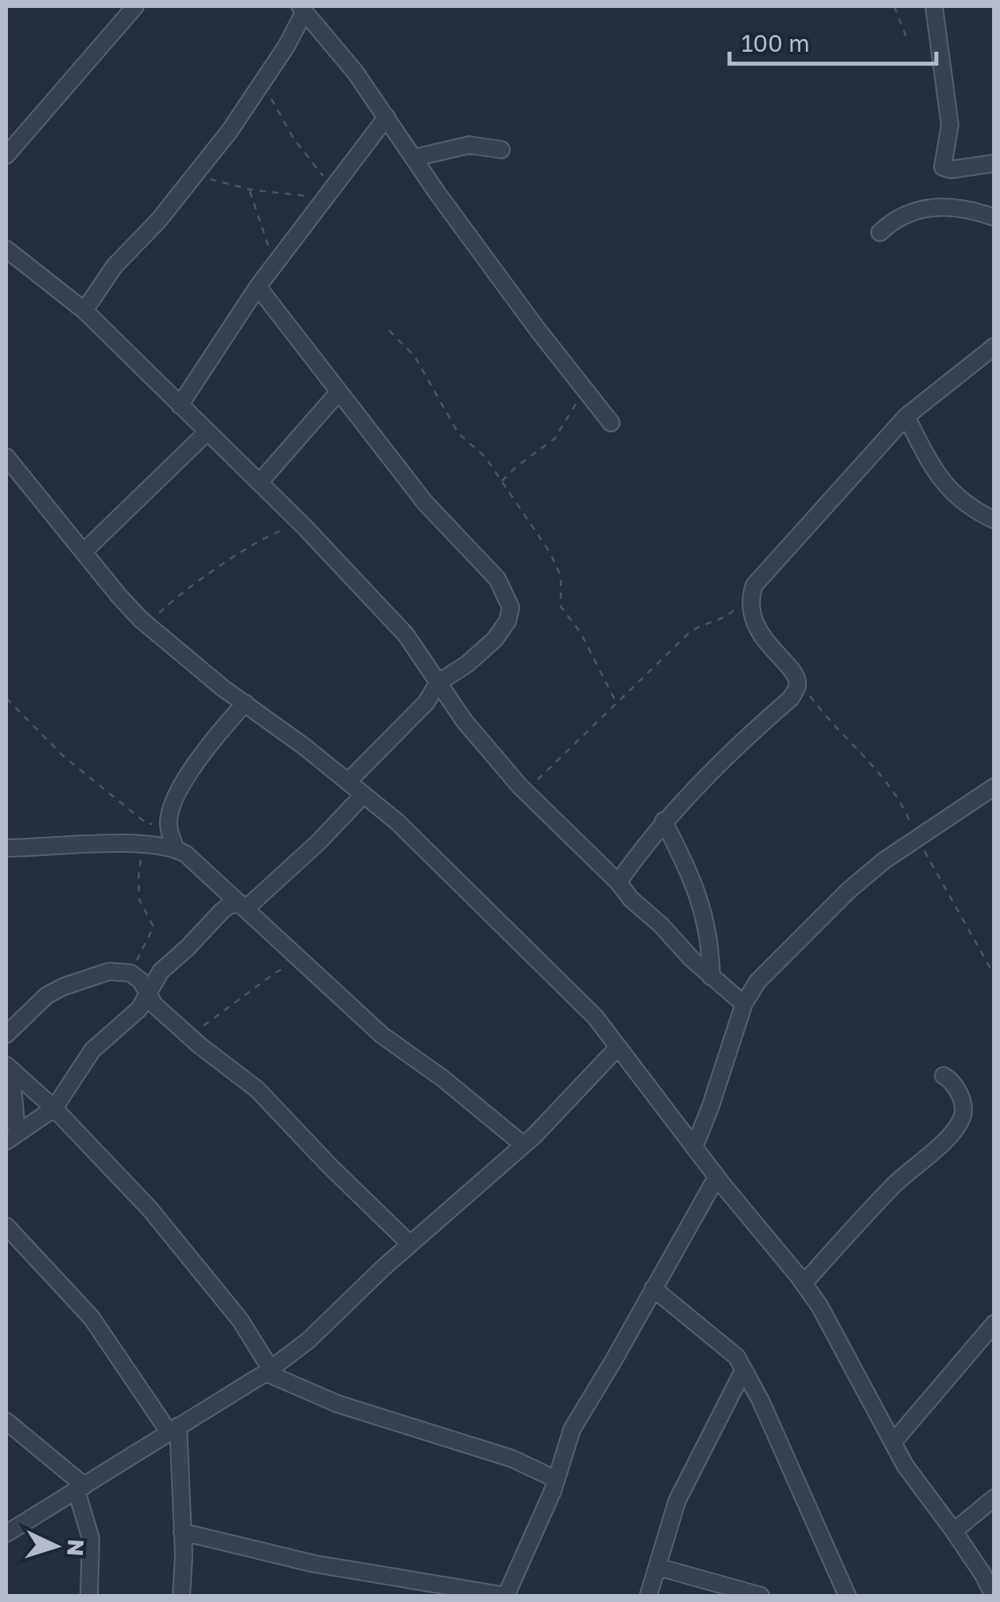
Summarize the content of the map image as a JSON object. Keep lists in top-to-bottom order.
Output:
{
  "scale_bar": "100 m",
  "north": "right"
}
